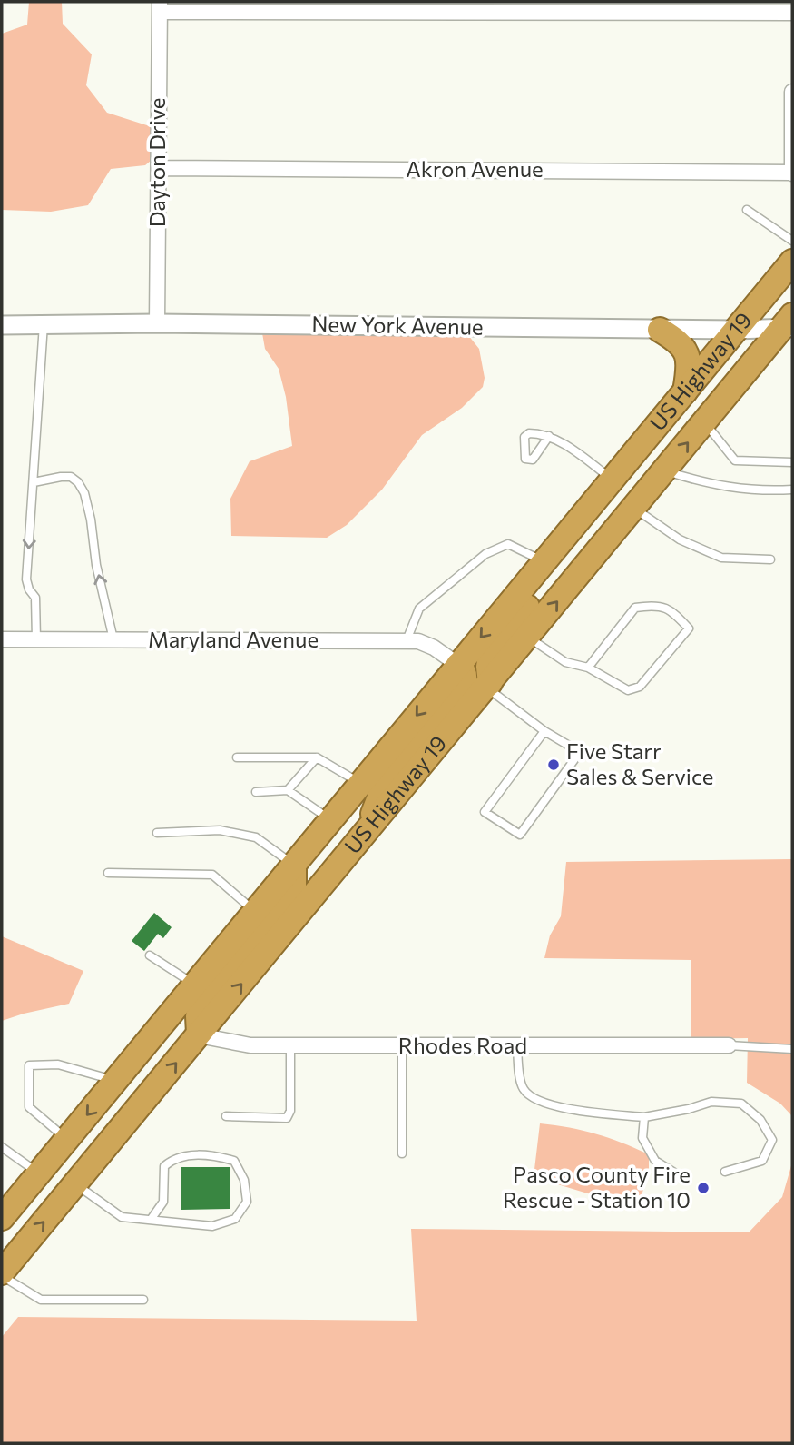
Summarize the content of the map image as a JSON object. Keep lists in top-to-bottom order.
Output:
{
  "streets": {
    "highway": ["US Highway 19"],
    "street": [
      "Dayton Drive",
      "Akron Avenue",
      "New York Avenue",
      "Maryland Avenue",
      "Rhodes Road"
    ]
  },
  "crossings": [
    ["Dayton Drive", "Akron Avenue"],
    ["Dayton Drive", "New York Avenue"],
    ["New York Avenue", "US Highway 19"],
    ["US Highway 19", "Maryland Avenue"],
    ["US Highway 19", "Rhodes Road"]
  ],
  "places": ["Five Starr Sales & Service", "Pasco County Fire Rescue - Station 10"]
}
